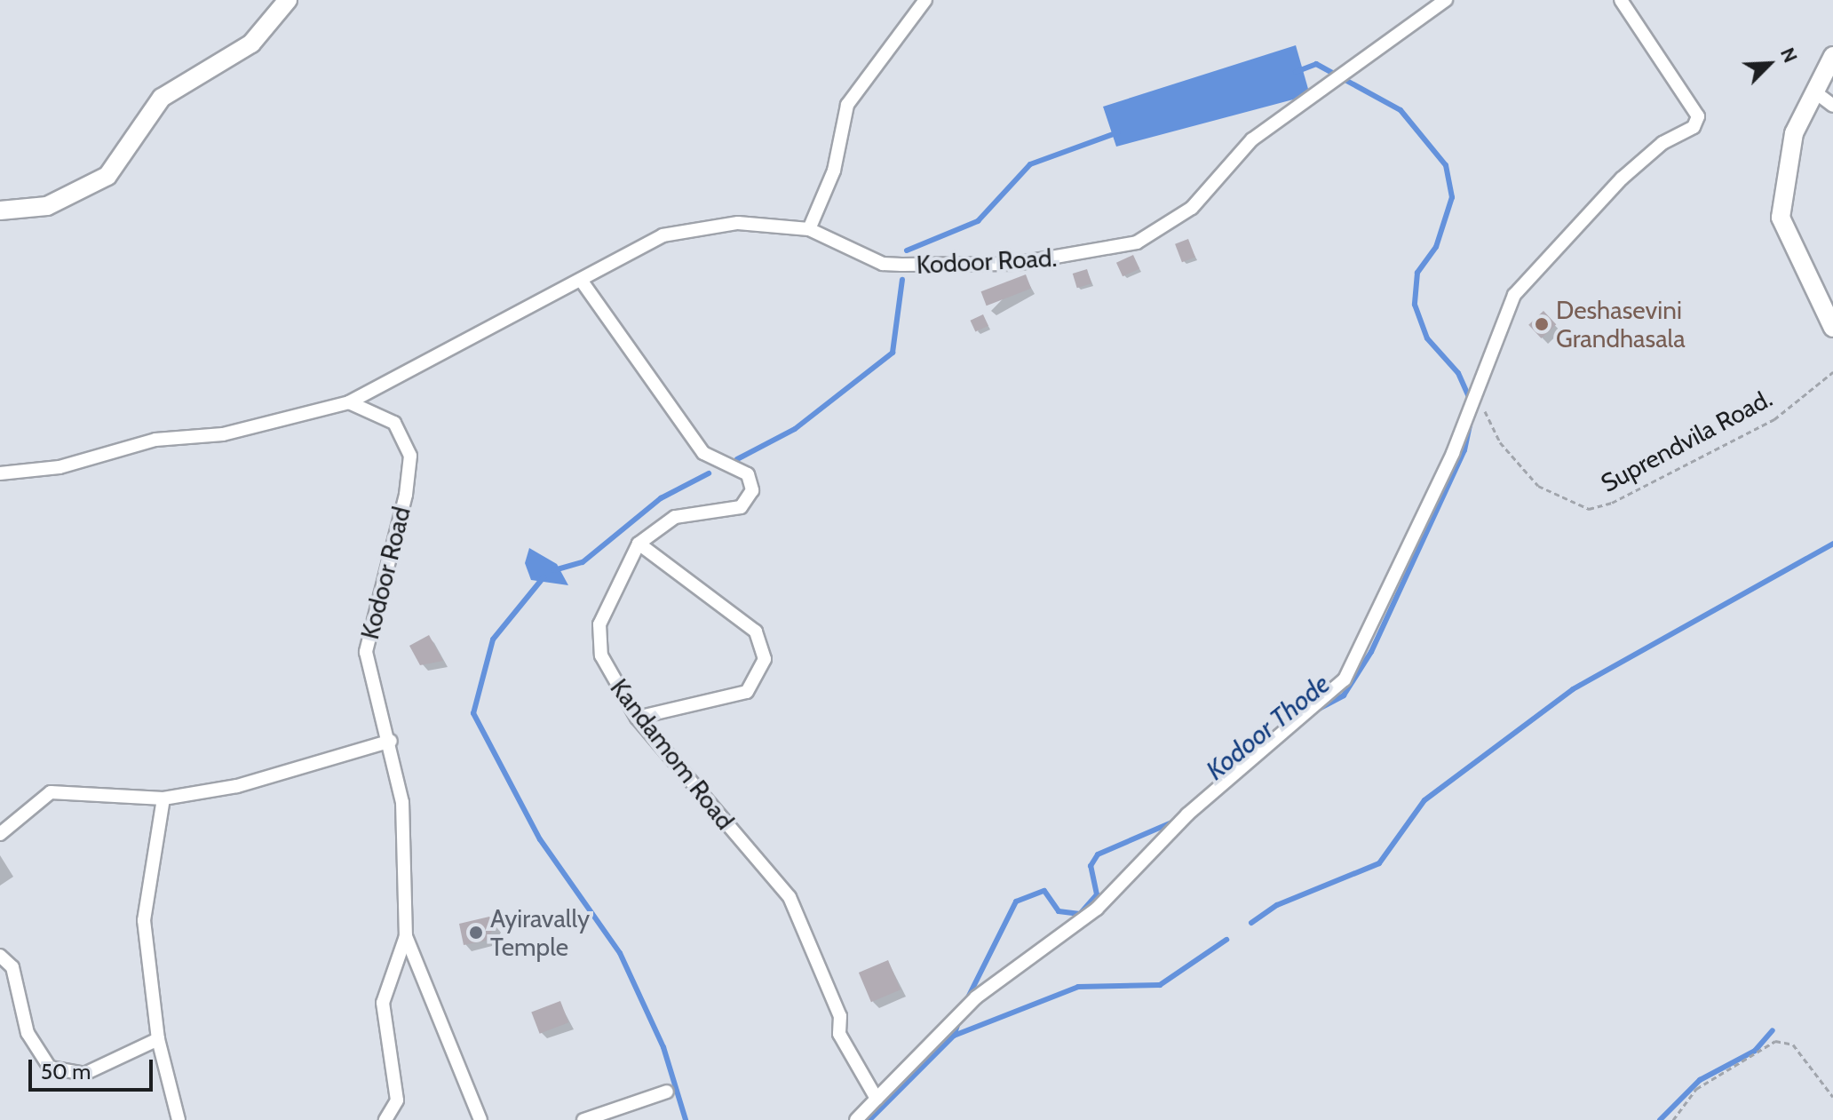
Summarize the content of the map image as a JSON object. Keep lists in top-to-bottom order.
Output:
{
  "streets": {
    "street": ["Kodoor Road.", "Kodoor Road", "Kandamom Road"],
    "path": ["Suprendvila Road."]
  },
  "crossings": [
    ["Kodoor Road.", "Kandamom Road"]
  ],
  "water": ["Kodoor Thode"],
  "places": ["Deshasevini Grandhasala", "Ayiravally Temple"],
  "scale_bar": "50 m",
  "north": "top right"
}
